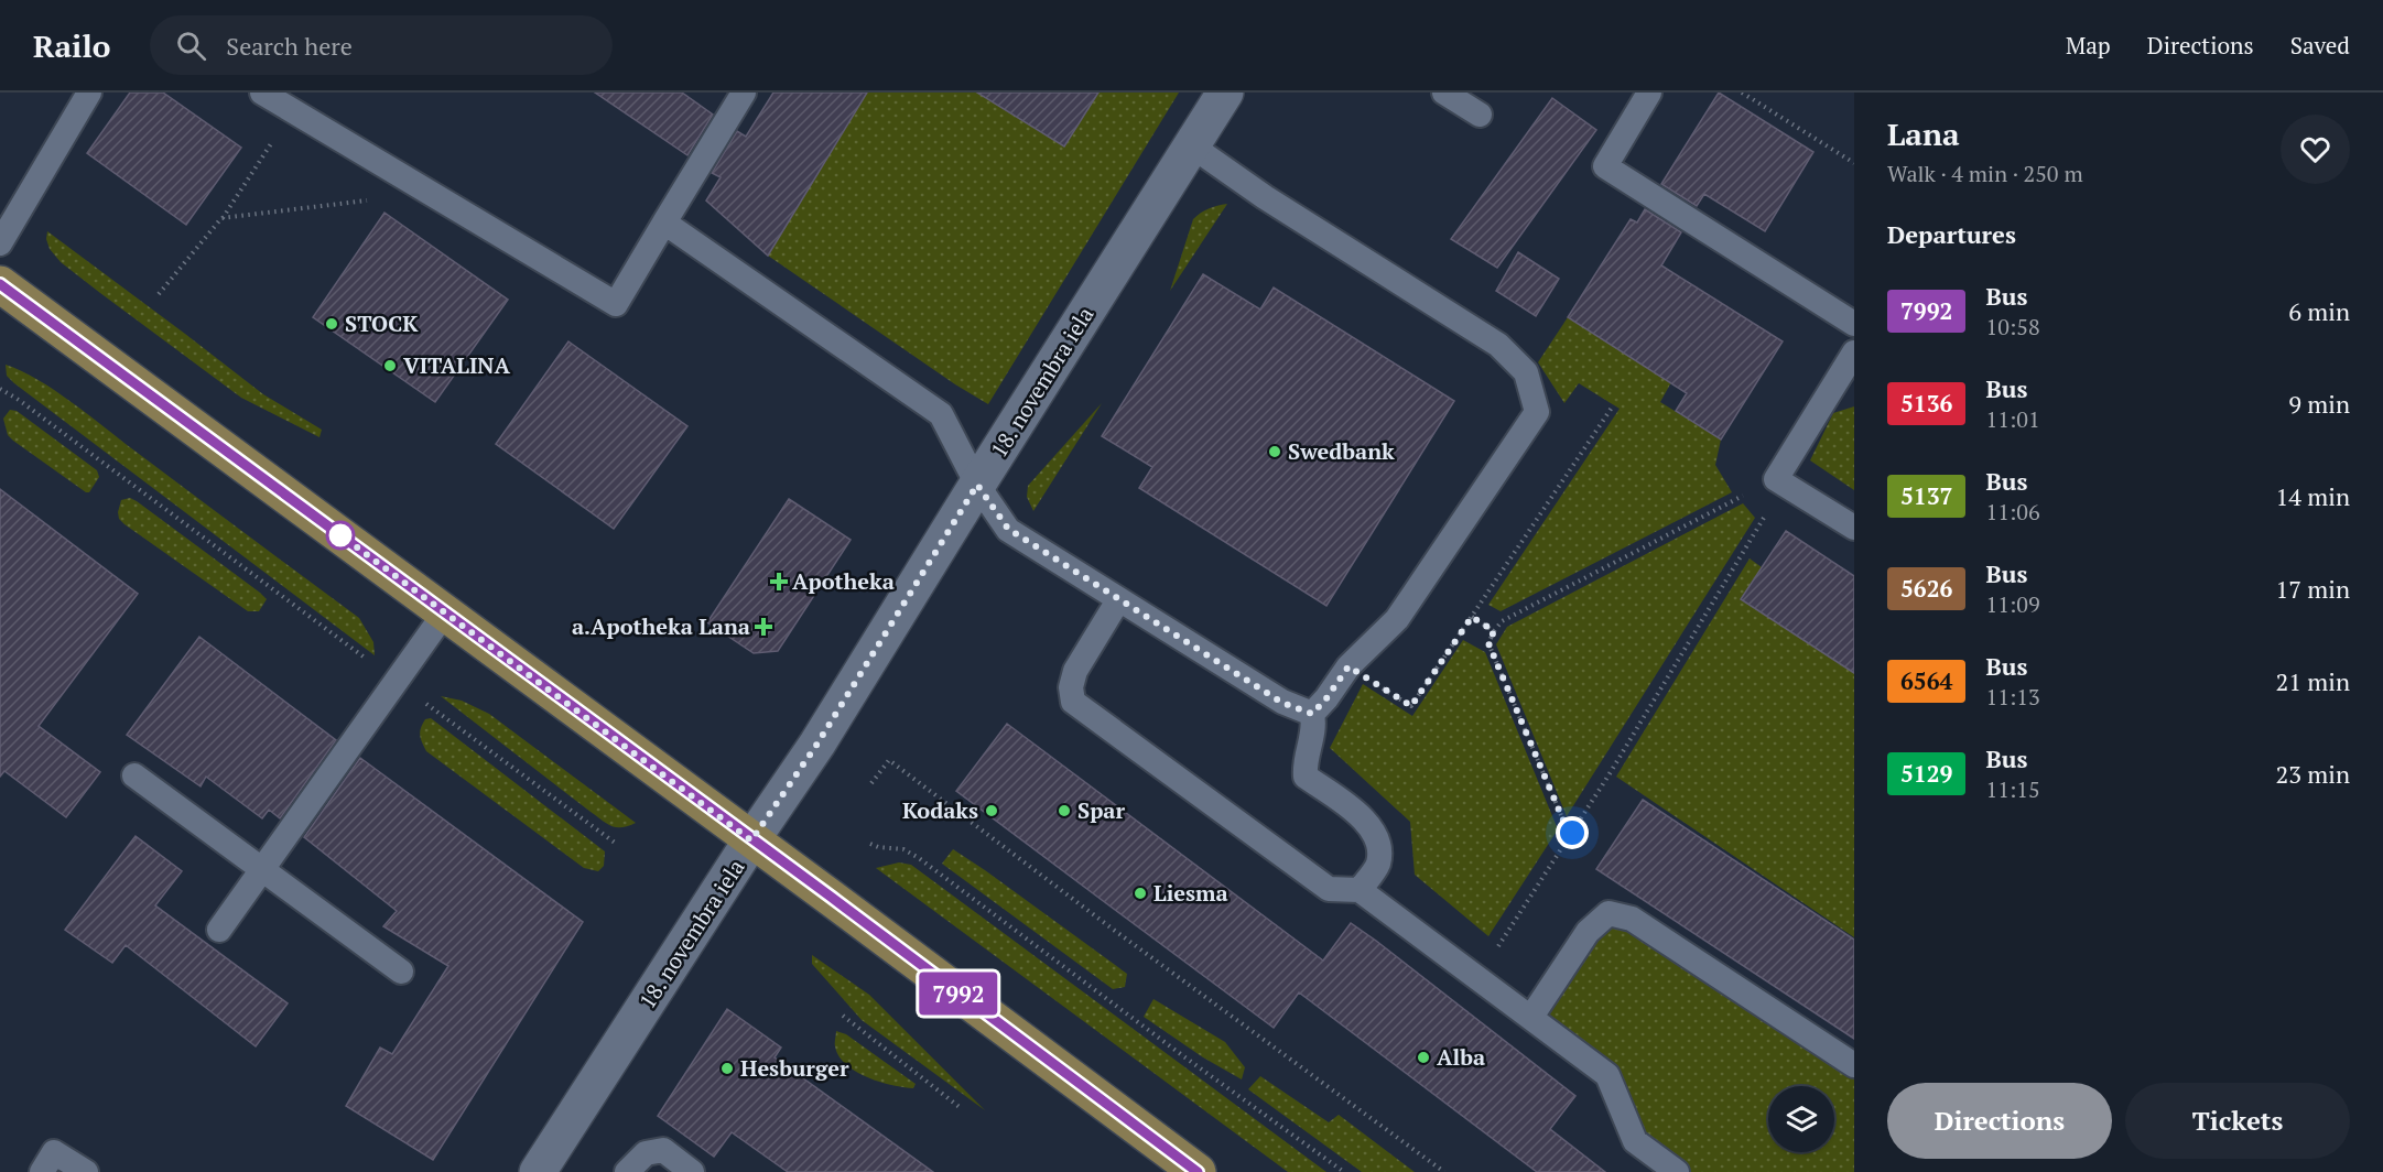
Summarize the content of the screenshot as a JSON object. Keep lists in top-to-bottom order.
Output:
{
  "streets": {
    "street": ["18. novembra iela"]
  },
  "places": {
    "other": [
      "STOCK",
      "VITALINA",
      "Swedbank",
      "Kodaks",
      "Spar",
      "Liesma",
      "Alba",
      "Hesburger"
    ],
    "health": ["Apotheka", "a.Apotheka Lana"]
  },
  "lines": ["bus line 7992"],
  "page": {
    "header": "Railo",
    "search": "Search here",
    "nav": ["Map", "Directions", "Saved"],
    "on_map": "7992",
    "heading": [
      ["Lana", "Walk · 4 min · 250 m"],
      "Departures"
    ],
    "list": [
      {
        "mark": "7992",
        "name": "Bus",
        "note": "10:58",
        "value": "6 min"
      },
      {
        "mark": "5136",
        "name": "Bus",
        "note": "11:01",
        "value": "9 min"
      },
      {
        "mark": "5137",
        "name": "Bus",
        "note": "11:06",
        "value": "14 min"
      },
      {
        "mark": "5626",
        "name": "Bus",
        "note": "11:09",
        "value": "17 min"
      },
      {
        "mark": "6564",
        "name": "Bus",
        "note": "11:13",
        "value": "21 min"
      },
      {
        "mark": "5129",
        "name": "Bus",
        "note": "11:15",
        "value": "23 min"
      }
    ],
    "buttons": ["Directions", "Tickets"]
  }
}
